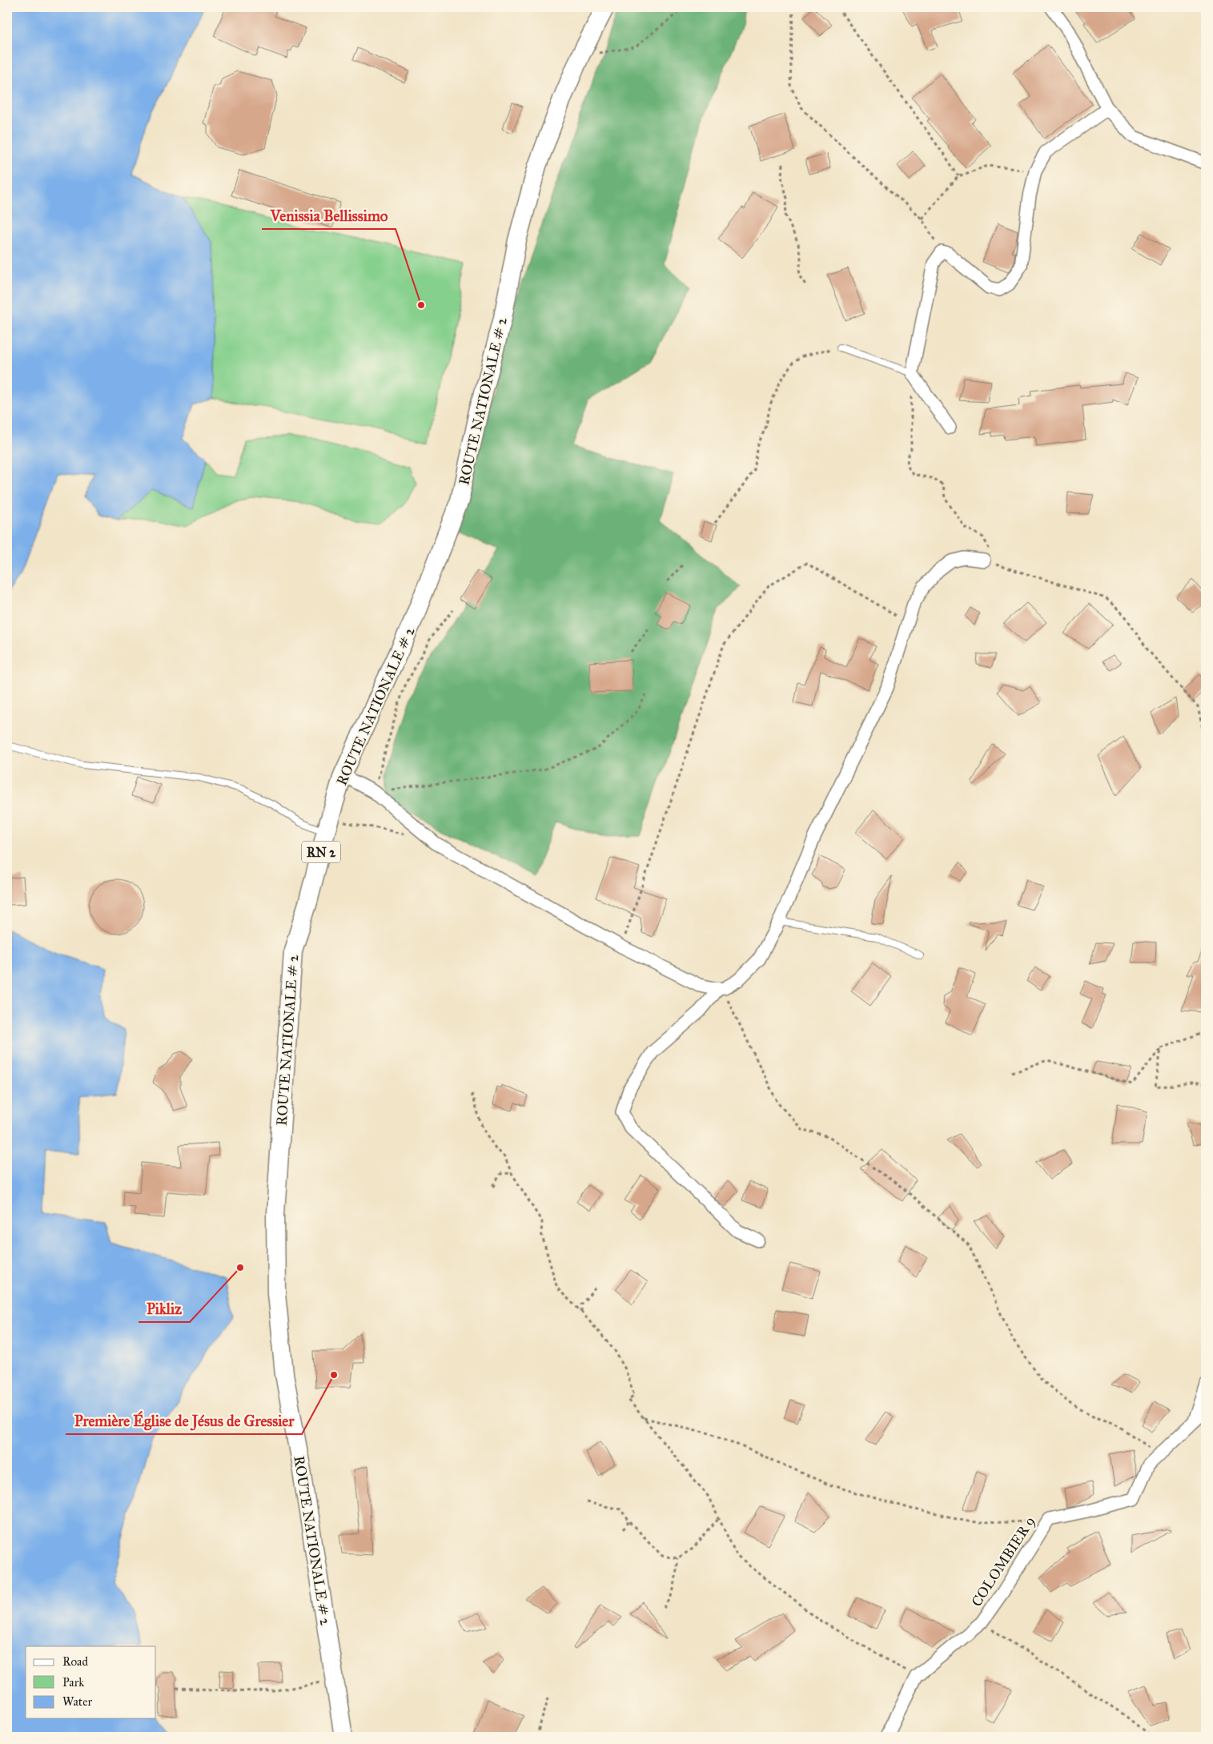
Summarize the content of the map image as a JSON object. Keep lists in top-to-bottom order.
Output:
{
  "streets": {
    "main road": ["ROUTE NATIONALE # 2", "RN 2"],
    "street": ["COLOMBIER 9"]
  },
  "places": ["Venissia Bellissimo", "Pikliz", "Première Église de Jésus de Gressier"],
  "legend": ["Road", "Park", "Water"]
}
